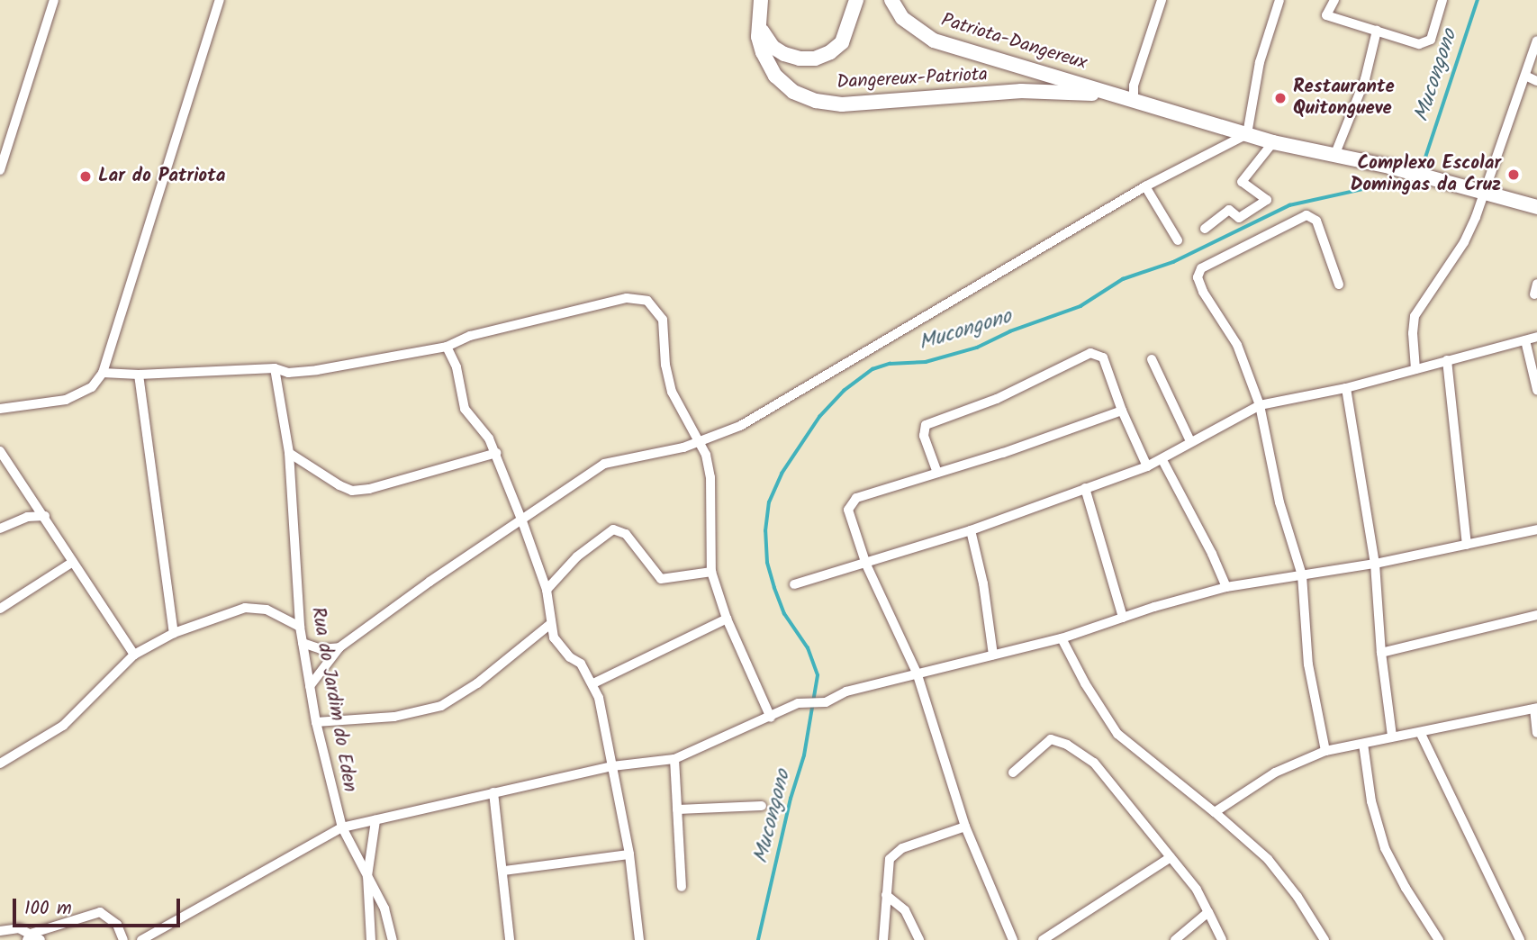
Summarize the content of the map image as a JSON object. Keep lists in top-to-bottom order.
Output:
{
  "streets": {
    "street": ["Patriota-Dangereux", "Dangereux-Patriota", "Rua do Jardim do Eden"]
  },
  "crossings": [
    ["Patriota-Dangereux", "Dangereux-Patriota"]
  ],
  "water": ["Mucongono"],
  "places": ["Restaurante Quitongueve", "Complexo Escolar Domingas da Cruz", "Lar do Patriota"],
  "scale_bar": "100 m"
}
